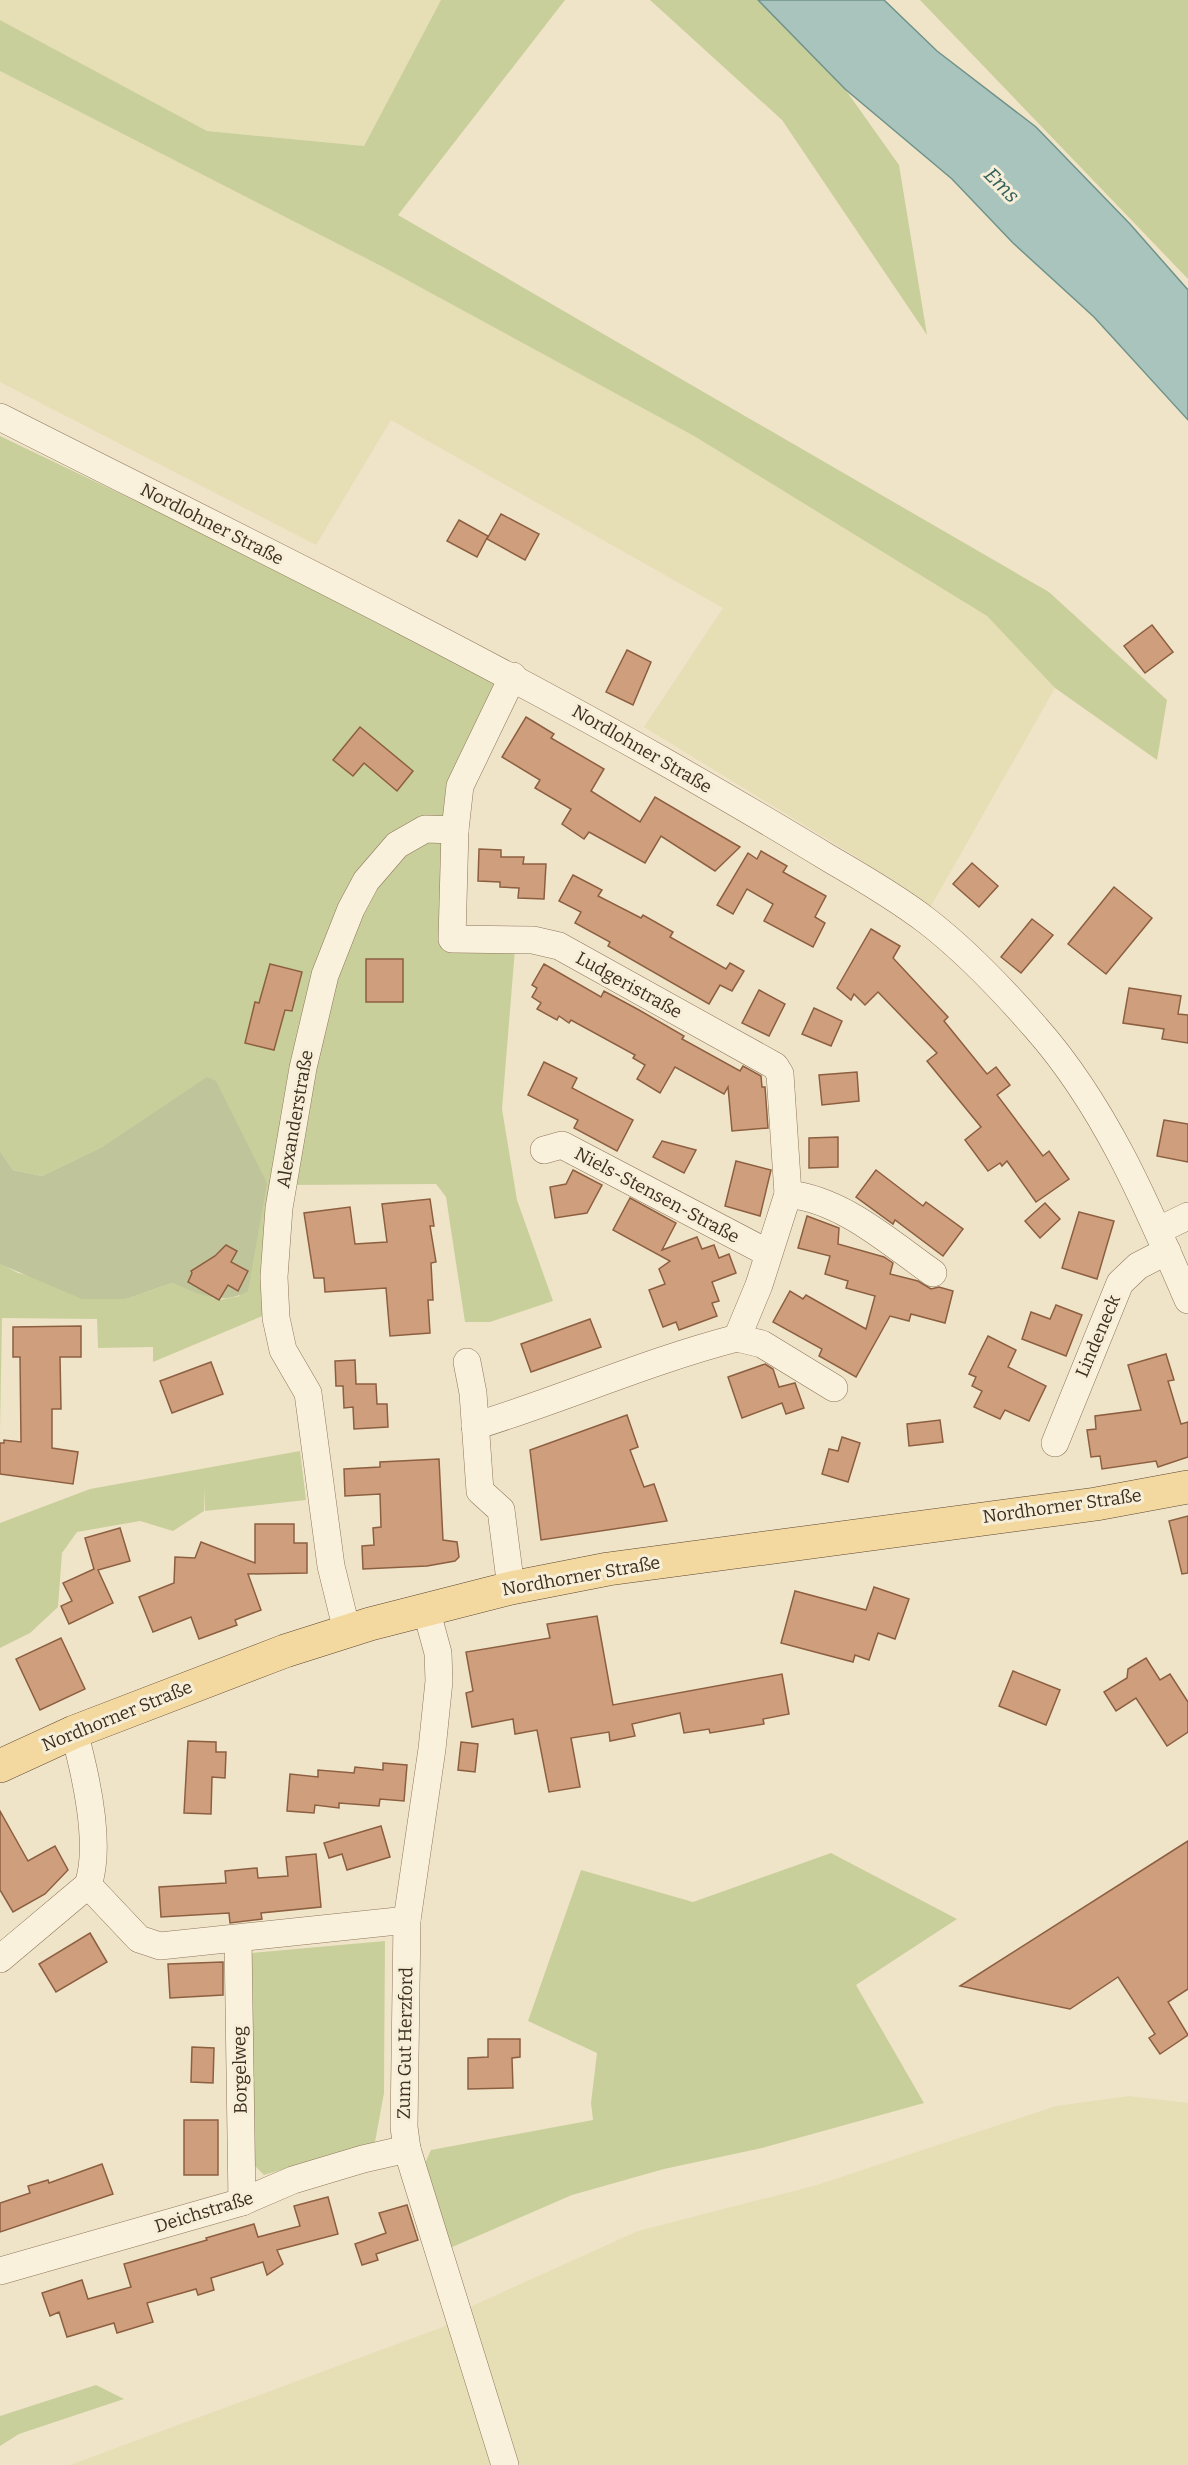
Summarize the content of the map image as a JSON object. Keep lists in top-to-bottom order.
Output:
{
  "streets": {
    "main road": ["Nordhorner Straße"],
    "street": [
      "Nordlohner Straße",
      "Ludgeristraße",
      "Alexanderstraße",
      "Niels-Stensen-Straße",
      "Lindeneck",
      "Zum Gut Herzford",
      "Borgelweg",
      "Deichstraße"
    ]
  },
  "crossings": [
    ["Nordlohner Straße", "Lindeneck"],
    ["Ludgeristraße", "Alexanderstraße"],
    ["Ludgeristraße", "Niels-Stensen-Straße"],
    ["Alexanderstraße", "Nordhorner Straße"],
    ["Nordhorner Straße", "Zum Gut Herzford"],
    ["Zum Gut Herzford", "Deichstraße"],
    ["Borgelweg", "Deichstraße"]
  ],
  "water": ["Ems"]
}
